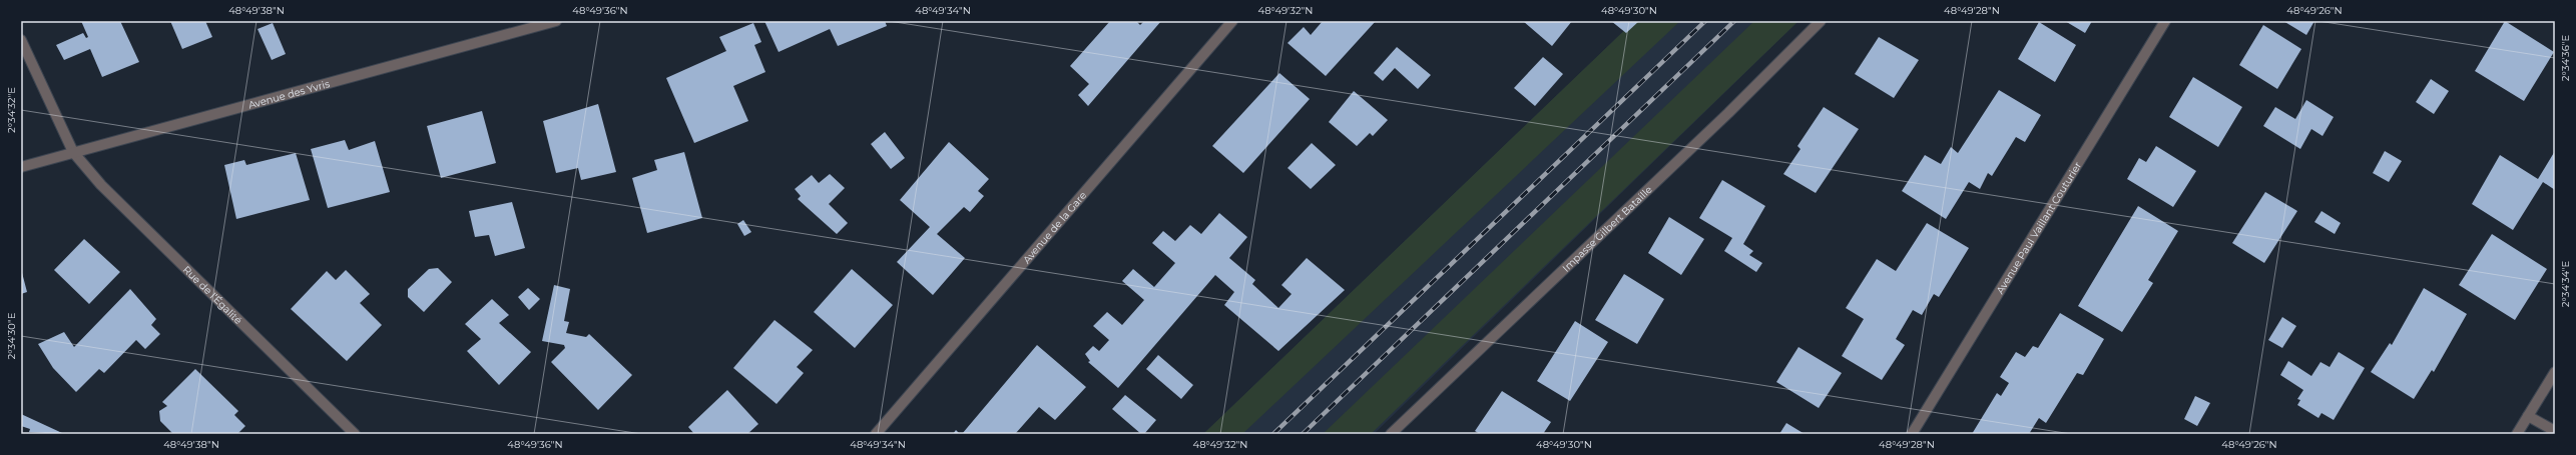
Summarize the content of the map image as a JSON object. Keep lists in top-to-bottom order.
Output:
{
  "streets": {
    "street": [
      "Avenue des Yvris",
      "Avenue de la Gare",
      "Avenue Paul Vaillant Couturier",
      "Impasse Gilbert Bataille",
      "Rue de l’Égalité"
    ]
  },
  "crossings": [
    ["Avenue des Yvris", "Rue de l’Égalité"]
  ],
  "coordinates": [
    "48°49'38\"N",
    "48°49'36\"N",
    "48°49'34\"N",
    "48°49'32\"N",
    "48°49'30\"N",
    "48°49'28\"N",
    "48°49'26\"N",
    "2°34'36\"E",
    "2°34'32\"E",
    "2°34'34\"E",
    "2°34'30\"E"
  ]
}
